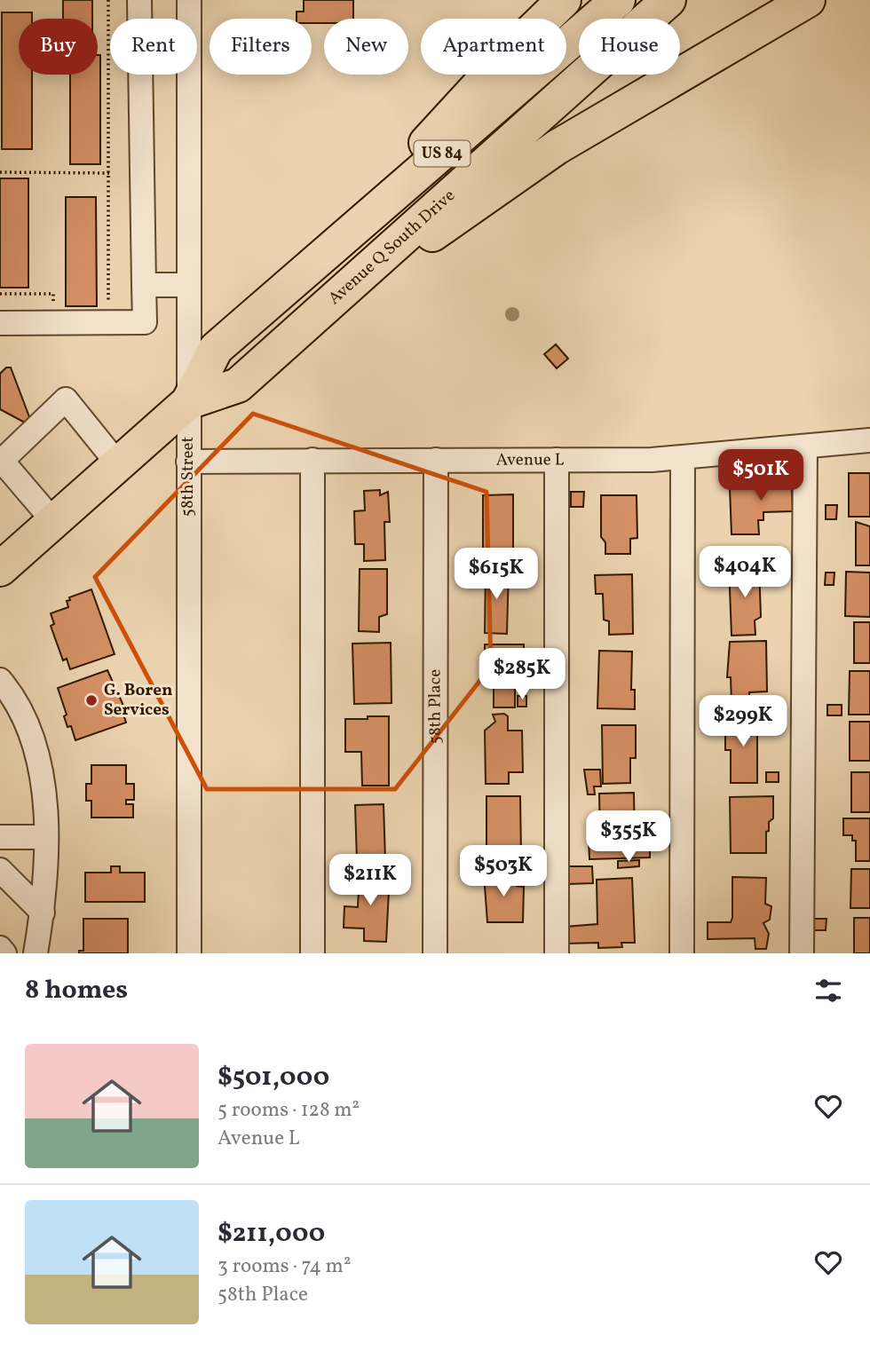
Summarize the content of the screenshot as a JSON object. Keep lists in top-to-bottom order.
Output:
{
  "streets": {
    "highway": ["US 84", "Avenue Q South Drive"],
    "street": ["Avenue L", "58th Street", "58th Place"]
  },
  "crossings": [
    ["Avenue Q South Drive", "58th Street"],
    ["Avenue L", "58th Street"],
    ["Avenue L", "58th Place"]
  ],
  "places": ["G. Boren Services"],
  "page": {
    "chip": [
      "Buy",
      "Rent",
      "Filters",
      "New",
      "Apartment",
      "House"
    ],
    "price": [
      "$501K",
      "$404K",
      "$615K",
      "$285K",
      "$299K",
      "$355K",
      "$503K",
      "$211K"
    ],
    "heading": "8 homes",
    "list": [
      {
        "name": "$501,000",
        "note": "5 rooms · 128 m² · Avenue L"
      },
      {
        "name": "$211,000",
        "note": "3 rooms · 74 m² · 58th Place"
      }
    ]
  }
}
